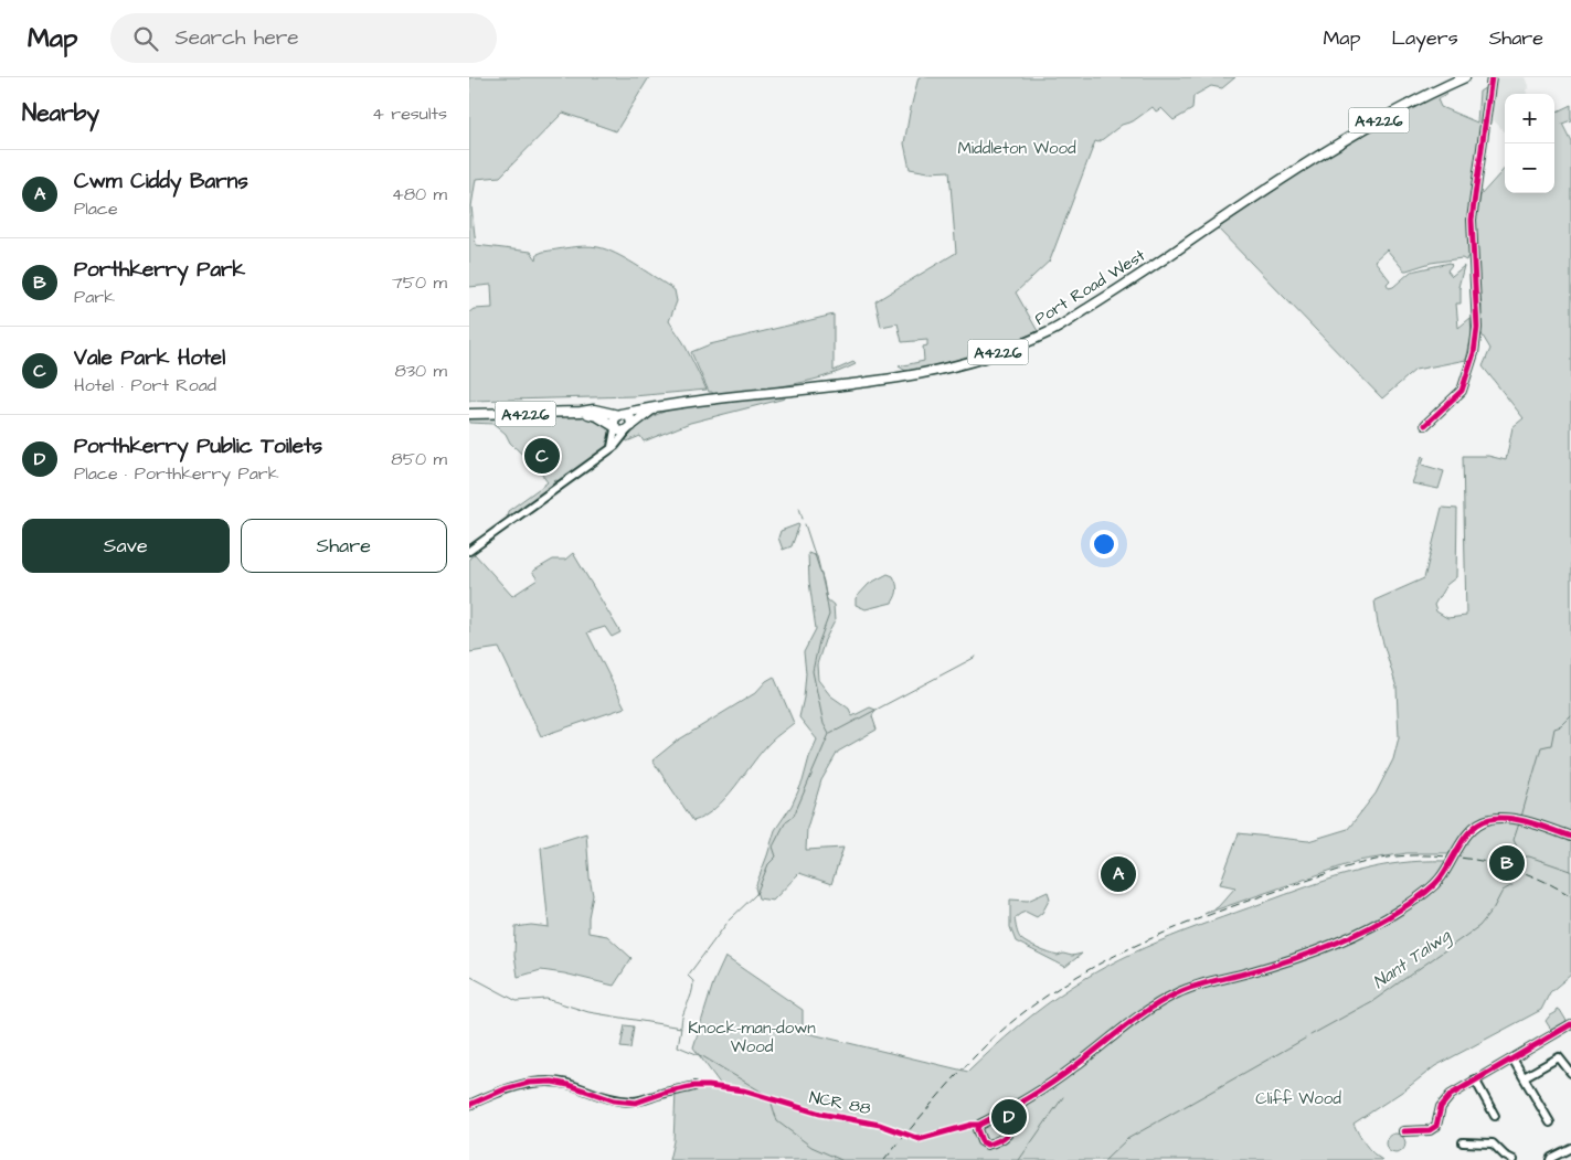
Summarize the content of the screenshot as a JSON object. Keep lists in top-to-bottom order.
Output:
{
  "streets": {
    "main road": ["A4226", "Port Road West"],
    "cycle path": ["NCR 88"]
  },
  "crossings": [
    ["A4226", "Port Road West"]
  ],
  "water": ["Nant Talwg"],
  "parks": ["Middleton Wood", "Knock-man-down Wood", "Cliff Wood"],
  "page": {
    "header": "Map",
    "search": "Search here",
    "nav": ["Map", "Layers", "Share"],
    "heading": ["Nearby", "4 results"],
    "map_buttons": ["+", "−"],
    "list": [
      {
        "mark": "A",
        "name": "Cwm Ciddy Barns",
        "note": "Place",
        "value": "480 m"
      },
      {
        "mark": "B",
        "name": "Porthkerry Park",
        "note": "Park",
        "value": "750 m"
      },
      {
        "mark": "C",
        "name": "Vale Park Hotel",
        "note": "Hotel · Port Road",
        "value": "830 m"
      },
      {
        "mark": "D",
        "name": "Porthkerry Public Toilets",
        "note": "Place · Porthkerry Park",
        "value": "850 m"
      }
    ],
    "pins": [
      "C",
      "B",
      "A",
      "D"
    ],
    "buttons": ["Save", "Share"]
  }
}
